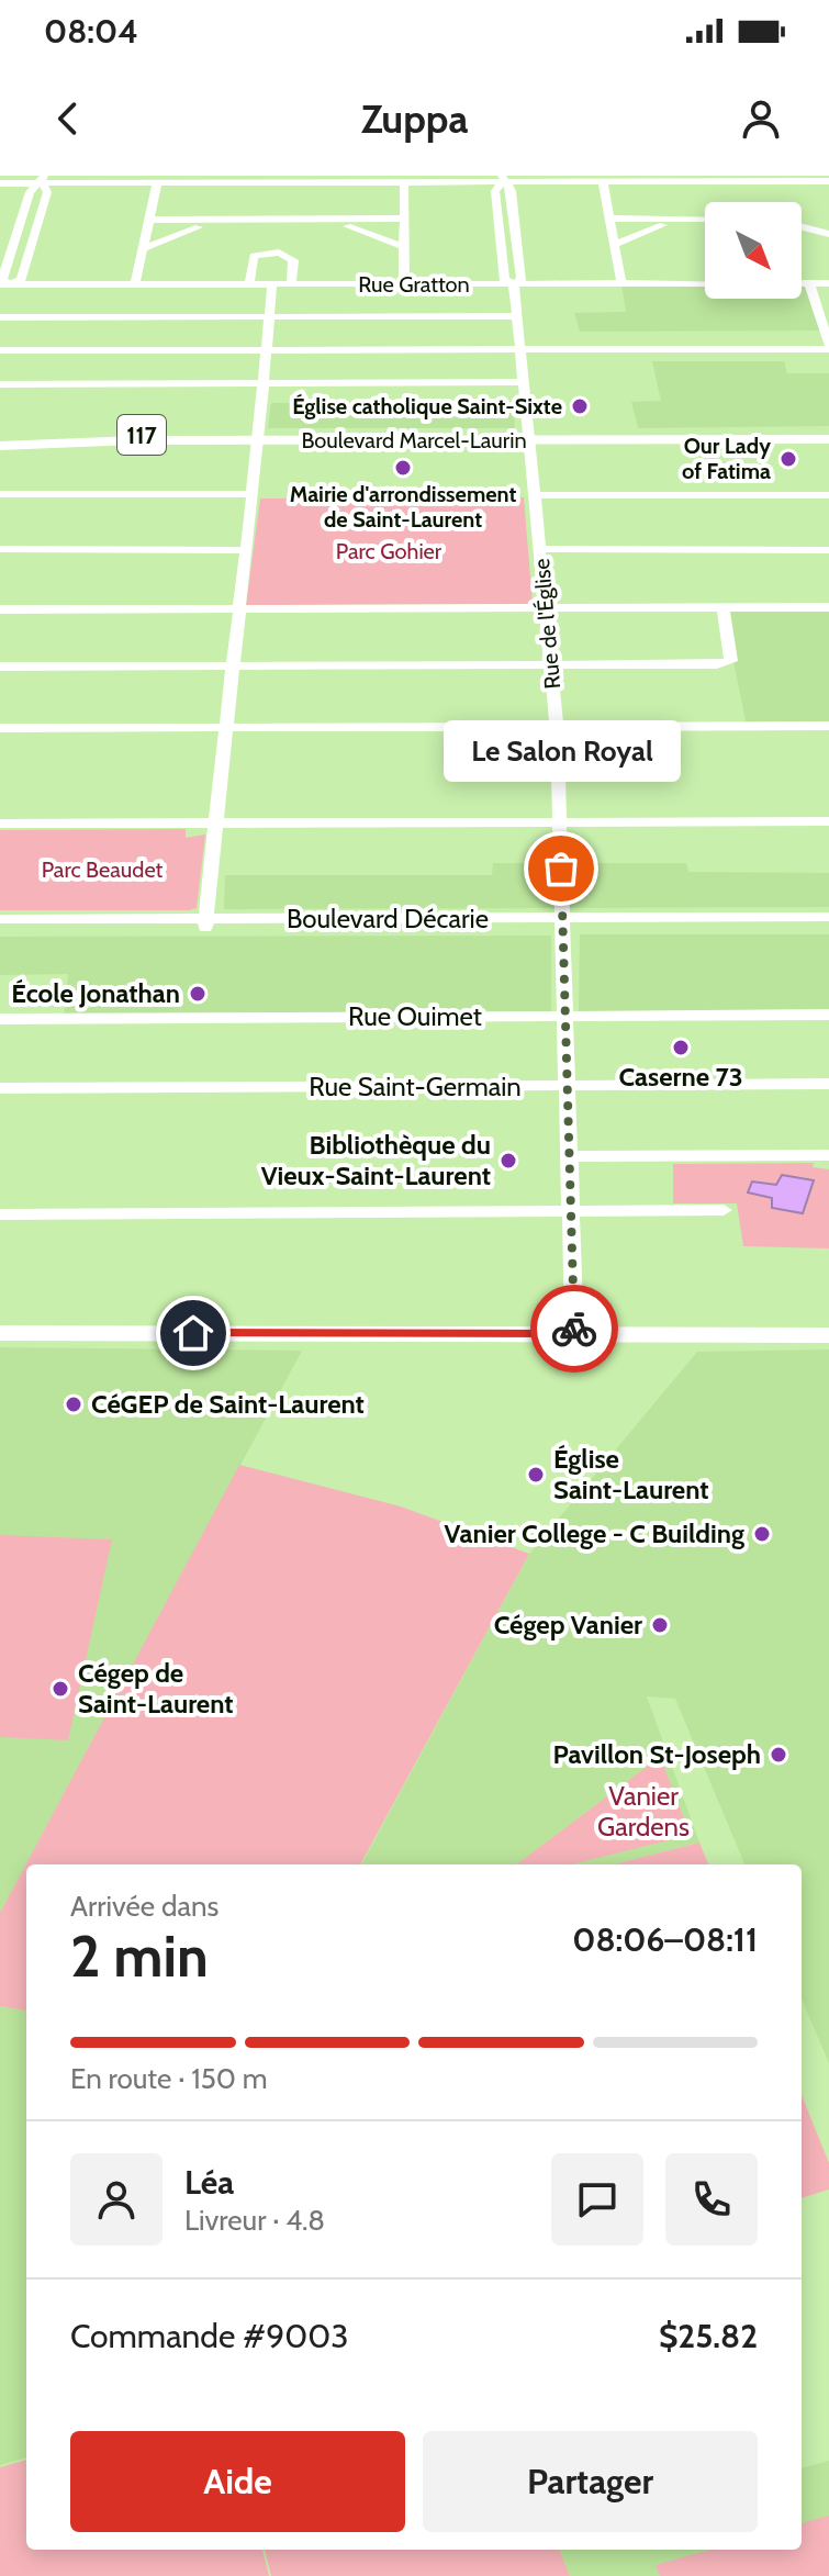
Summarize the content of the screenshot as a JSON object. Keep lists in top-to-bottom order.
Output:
{
  "streets": {
    "main road": ["117", "Boulevard Marcel-Laurin"],
    "street": [
      "Rue Gratton",
      "Rue de l'Église",
      "Boulevard Décarie",
      "Rue Ouimet",
      "Rue Saint-Germain"
    ]
  },
  "crossings": [
    ["Rue Gratton", "Rue de l'Église"],
    ["Boulevard Marcel-Laurin", "Rue de l'Église"],
    ["Rue de l'Église", "Boulevard Décarie"],
    ["Rue de l'Église", "Rue Ouimet"],
    ["Rue de l'Église", "Rue Saint-Germain"]
  ],
  "parks": ["Parc Gohier", "Parc Beaudet", "Vanier Gardens"],
  "places": [
    "Église catholique Saint-Sixte",
    "Our Lady of Fatima",
    "Mairie d'arrondissement de Saint-Laurent",
    "Le Salon Royal",
    "École Jonathan",
    "Caserne 73",
    "Bibliothèque du Vieux-Saint-Laurent",
    "CéGEP de Saint-Laurent",
    "Église Saint-Laurent",
    "Vanier College - C Building",
    "Cégep Vanier",
    "Cégep de Saint-Laurent",
    "Pavillon St-Joseph"
  ],
  "north": "bottom right",
  "page": {
    "status": "08:04",
    "header": "Zuppa",
    "bubble": "Le Salon Royal",
    "heading": ["2 min", "Arrivée dans", "08:06–08:11"],
    "panel": [
      "Léa",
      "Livreur · 4.8",
      "Commande #9003",
      "$25.82"
    ],
    "bar": "En route · 150 m",
    "buttons": ["Aide", "Partager"]
  }
}
